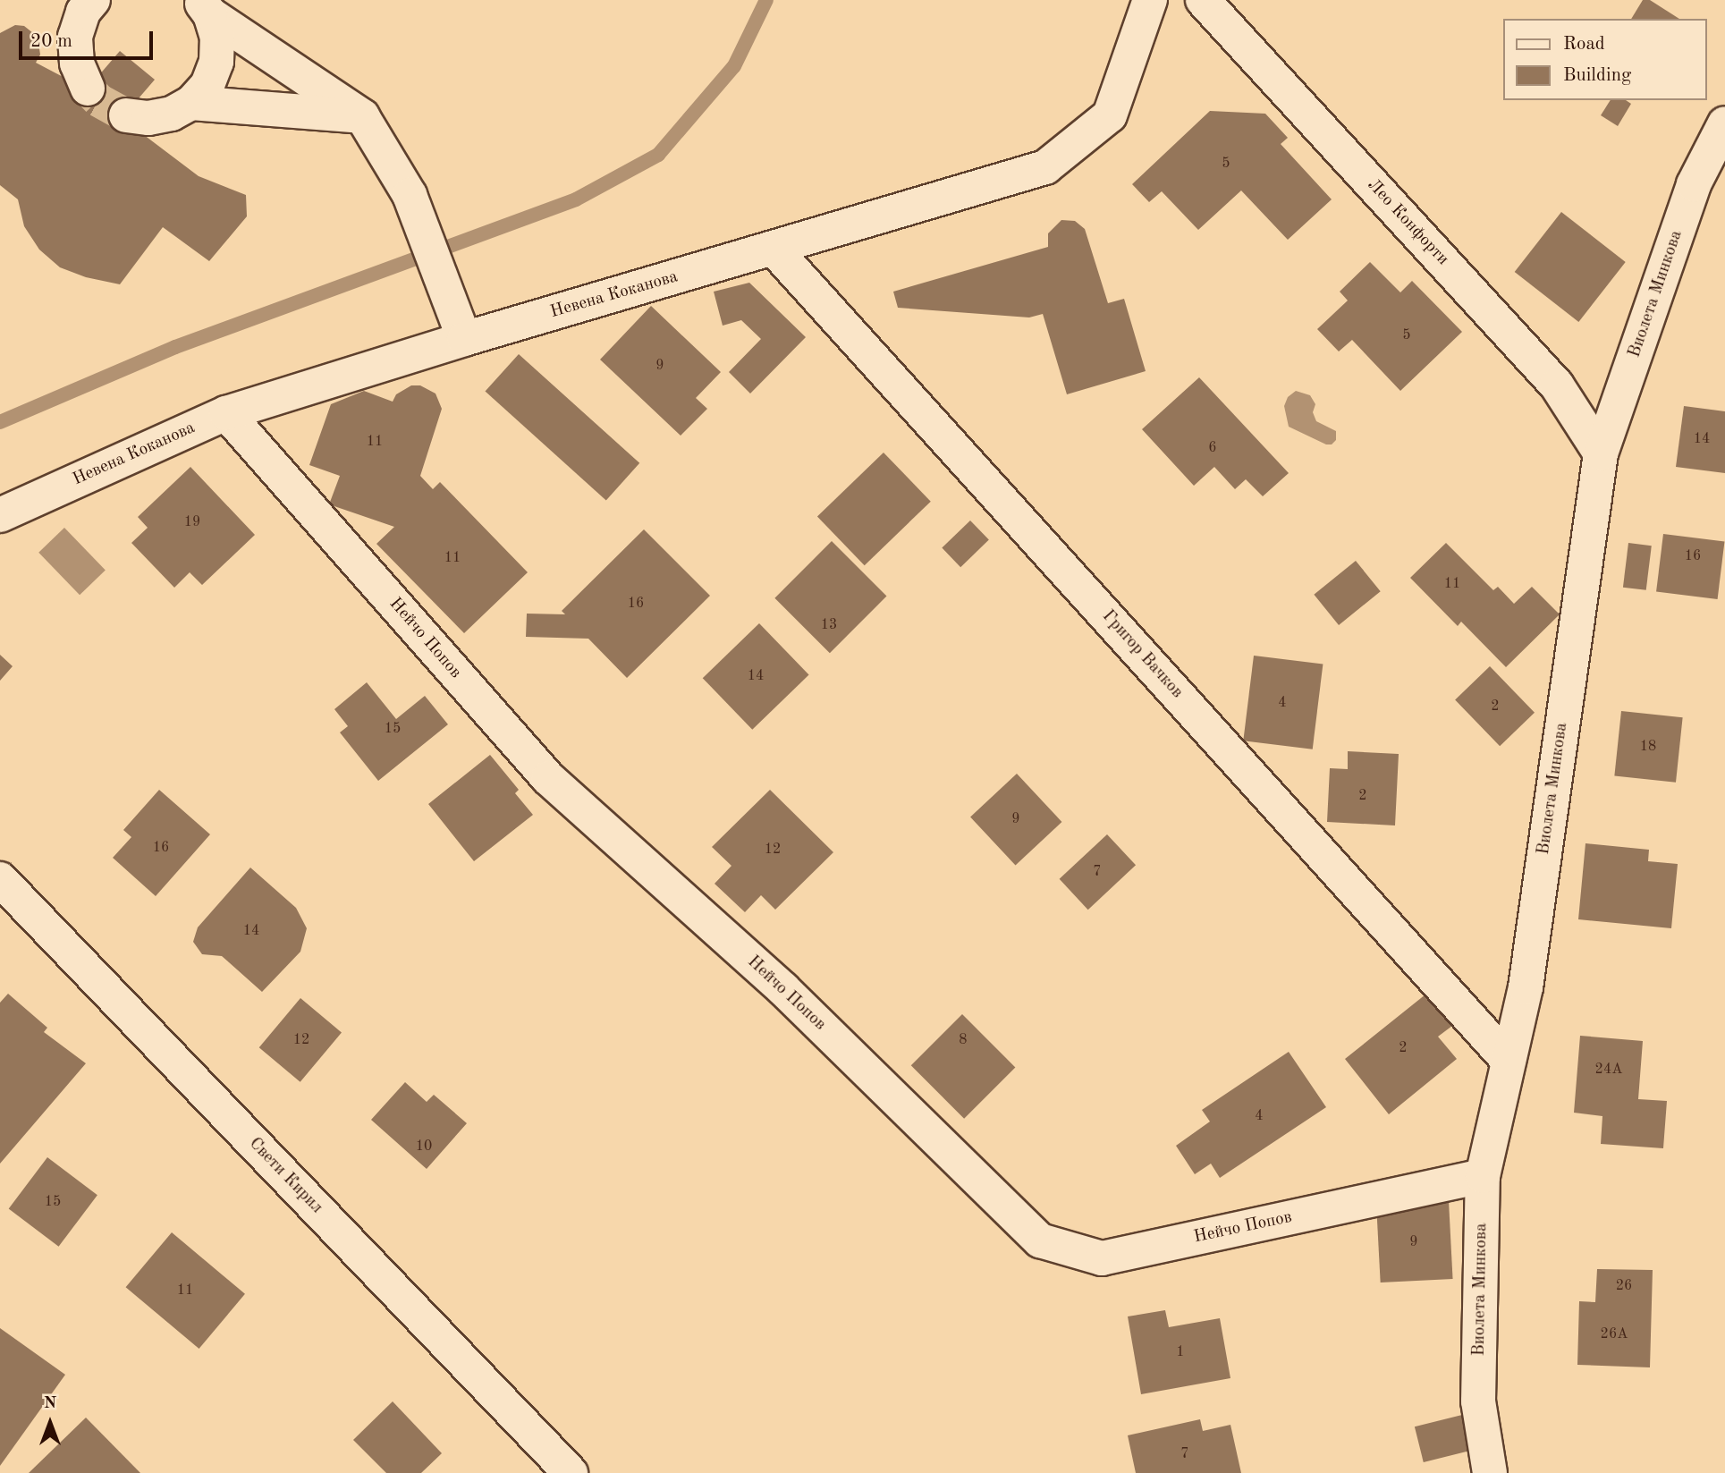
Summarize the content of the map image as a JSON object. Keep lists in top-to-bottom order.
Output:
{
  "streets": {
    "street": [
      "Лео Конфорти",
      "Виолета Минкова",
      "Невена Коканова",
      "Нейчо Попов",
      "Григор Вачков",
      "Свети Кирил"
    ]
  },
  "crossings": [
    ["Лео Конфорти", "Виолета Минкова"],
    ["Виолета Минкова", "Нейчо Попов"],
    ["Виолета Минкова", "Григор Вачков"],
    ["Невена Коканова", "Нейчо Попов"],
    ["Невена Коканова", "Григор Вачков"]
  ],
  "house_numbers": [
    "5",
    "5",
    "9",
    "14",
    "11",
    "6",
    "19",
    "16",
    "11",
    "11",
    "16",
    "13",
    "14",
    "4",
    "2",
    "15",
    "18",
    "2",
    "9",
    "16",
    "12",
    "7",
    "14",
    "12",
    "8",
    "2",
    "24А",
    "4",
    "10",
    "15",
    "9",
    "26",
    "11",
    "26А",
    "1",
    "7"
  ],
  "legend": ["Road", "Building"],
  "scale_bar": "20 m",
  "north": "top"
}
